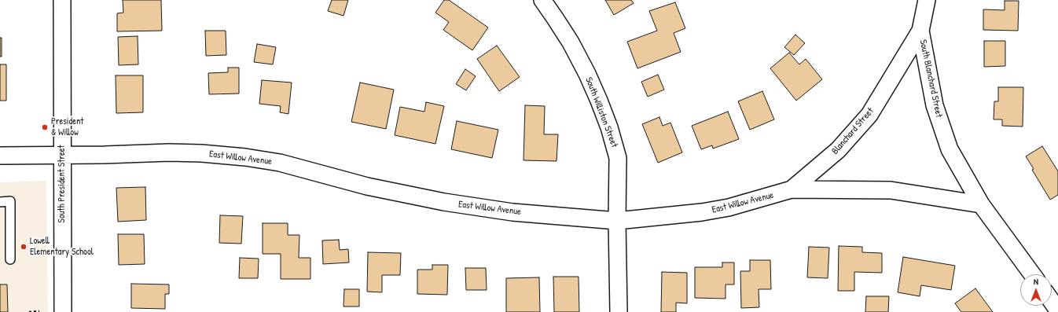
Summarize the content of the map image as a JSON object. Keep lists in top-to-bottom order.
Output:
{
  "streets": {
    "street": [
      "South Blanchard Street",
      "South Williston Street",
      "Blanchard Street",
      "East Willow Avenue",
      "South President Street"
    ]
  },
  "crossings": [
    ["South Blanchard Street", "Blanchard Street"],
    ["South Blanchard Street", "East Willow Avenue"],
    ["South Williston Street", "East Willow Avenue"],
    ["Blanchard Street", "East Willow Avenue"],
    ["East Willow Avenue", "South President Street"]
  ],
  "places": ["President & Willow", "Lowell Elementary School"],
  "north": "top"
}
